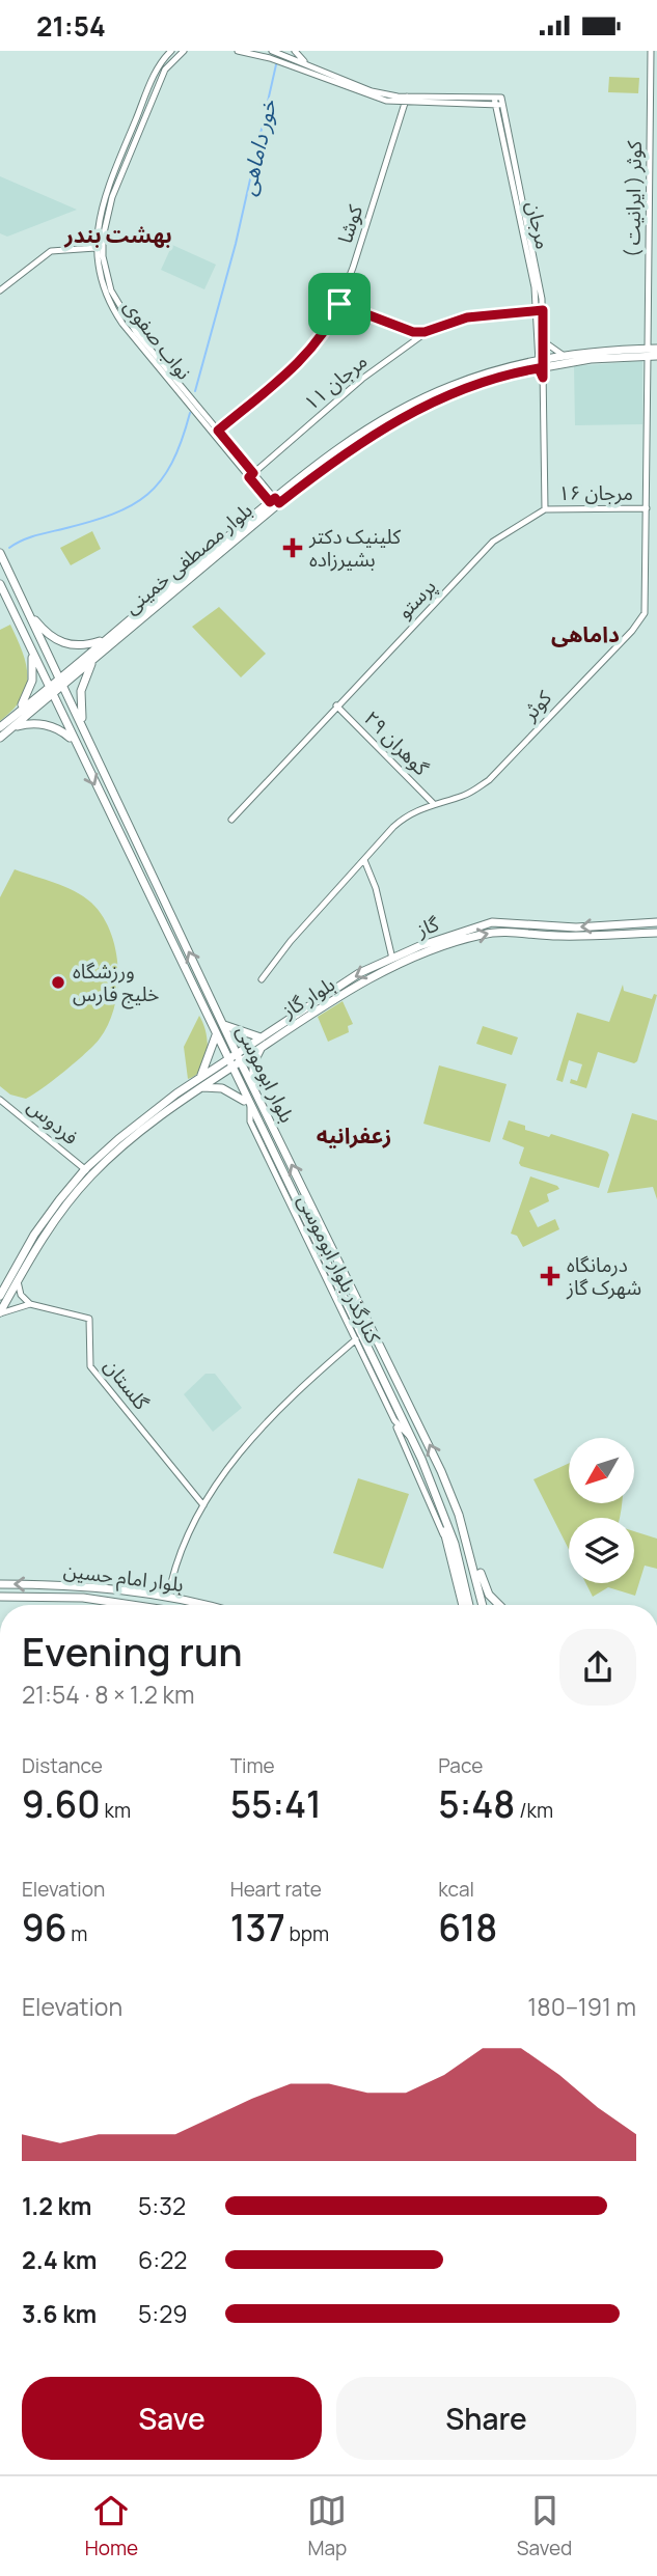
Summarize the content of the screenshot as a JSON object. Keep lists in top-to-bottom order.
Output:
{
  "streets": {
    "main road": [
      "بلوار مصطفی خمینی",
      "گاز",
      "بلوار گاز",
      "بلوار ابوموسی",
      "بلوار امام حسین"
    ],
    "street": [
      "کوثر ( ایرانیت )",
      "کوشا",
      "مرجان",
      "نواب صفوی",
      "مرجان ۱۱",
      "مرجان ۱۶",
      "پرستو",
      "کوثر",
      "گوهران ۲۹",
      "فردوس",
      "کنارگذر بلوار ابوموسی",
      "گلستان"
    ]
  },
  "crossings": [
    ["کوثر ( ایرانیت )", "بلوار مصطفی خمینی"],
    ["کوثر ( ایرانیت )", "کوثر"],
    ["کوشا", "مرجان"],
    ["کوشا", "نواب صفوی"],
    ["مرجان", "مرجان ۱۱"],
    ["مرجان", "بلوار مصطفی خمینی"],
    ["نواب صفوی", "مرجان ۱۱"],
    ["نواب صفوی", "بلوار مصطفی خمینی"],
    ["مرجان ۱۶", "پرستو"],
    ["مرجان ۱۶", "کوثر"],
    ["بلوار مصطفی خمینی", "کوثر"],
    ["بلوار مصطفی خمینی", "بلوار ابوموسی"],
    ["پرستو", "گوهران ۲۹"],
    ["کوثر", "گوهران ۲۹"],
    ["گاز", "بلوار گاز"],
    ["بلوار گاز", "بلوار ابوموسی"],
    ["بلوار گاز", "فردوس"],
    ["بلوار ابوموسی", "کنارگذر بلوار ابوموسی"]
  ],
  "one_way": ["گاز", "بلوار گاز"],
  "districts": ["بهشت بندر", "داماهی", "زعفرانیه"],
  "water": ["خور داماهی"],
  "places": {
    "health": ["کلینیک دکتر بشیرزاده", "درمانگاه شهرک گاز"],
    "other": ["ورزشگاه خلیج فارس"]
  },
  "north": "bottom left",
  "page": {
    "status": "21:54",
    "heading": ["Evening run", "21:54 · 8 × 1.2 km"],
    "stats": [
      ["Distance", "9.60 km"],
      ["Time", "55:41"],
      ["Pace", "5:48 /km"],
      ["Elevation", "96 m"],
      ["Heart rate", "137 bpm"],
      ["kcal", "618"]
    ],
    "chart": ["Elevation", "180–191 m"],
    "list": [
      {
        "name": "1.2 km",
        "note": "5:32"
      },
      {
        "name": "2.4 km",
        "note": "6:22"
      },
      {
        "name": "3.6 km",
        "note": "5:29"
      }
    ],
    "buttons": ["Save", "Share"],
    "tabs": ["Home", "Map", "Saved"]
  }
}
